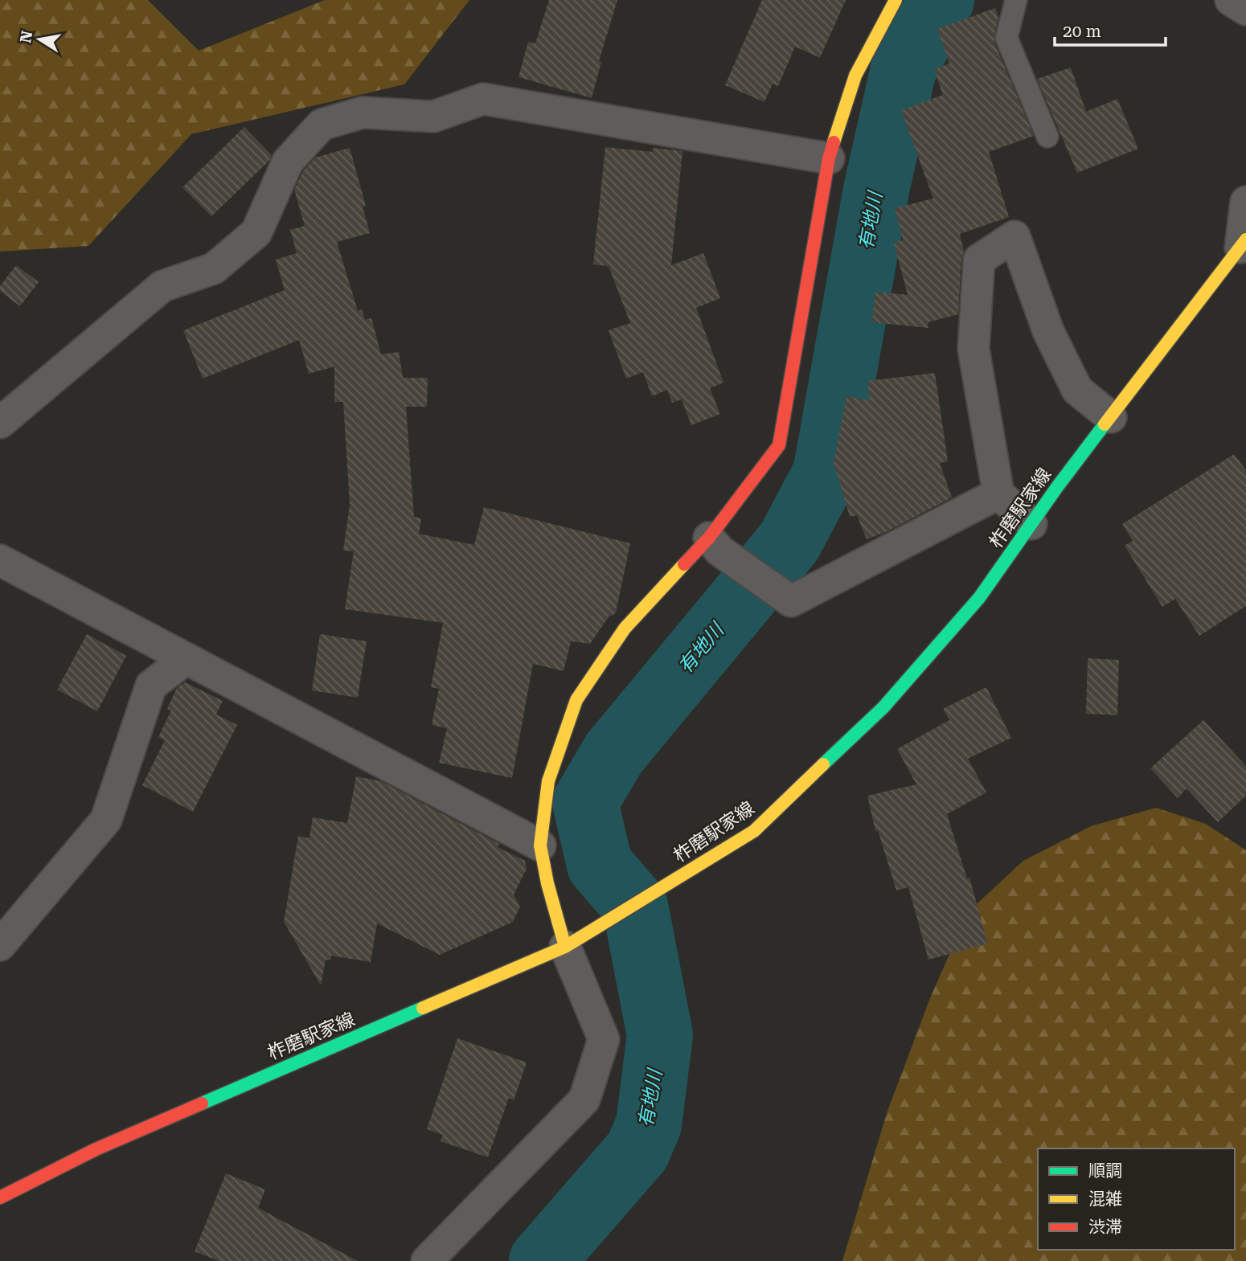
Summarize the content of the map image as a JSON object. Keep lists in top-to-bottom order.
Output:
{
  "streets": {
    "main road": ["柞磨駅家線"]
  },
  "water": ["有地川"],
  "legend": ["順調", "混雑", "渋滞"],
  "scale_bar": "20 m",
  "north": "left"
}
